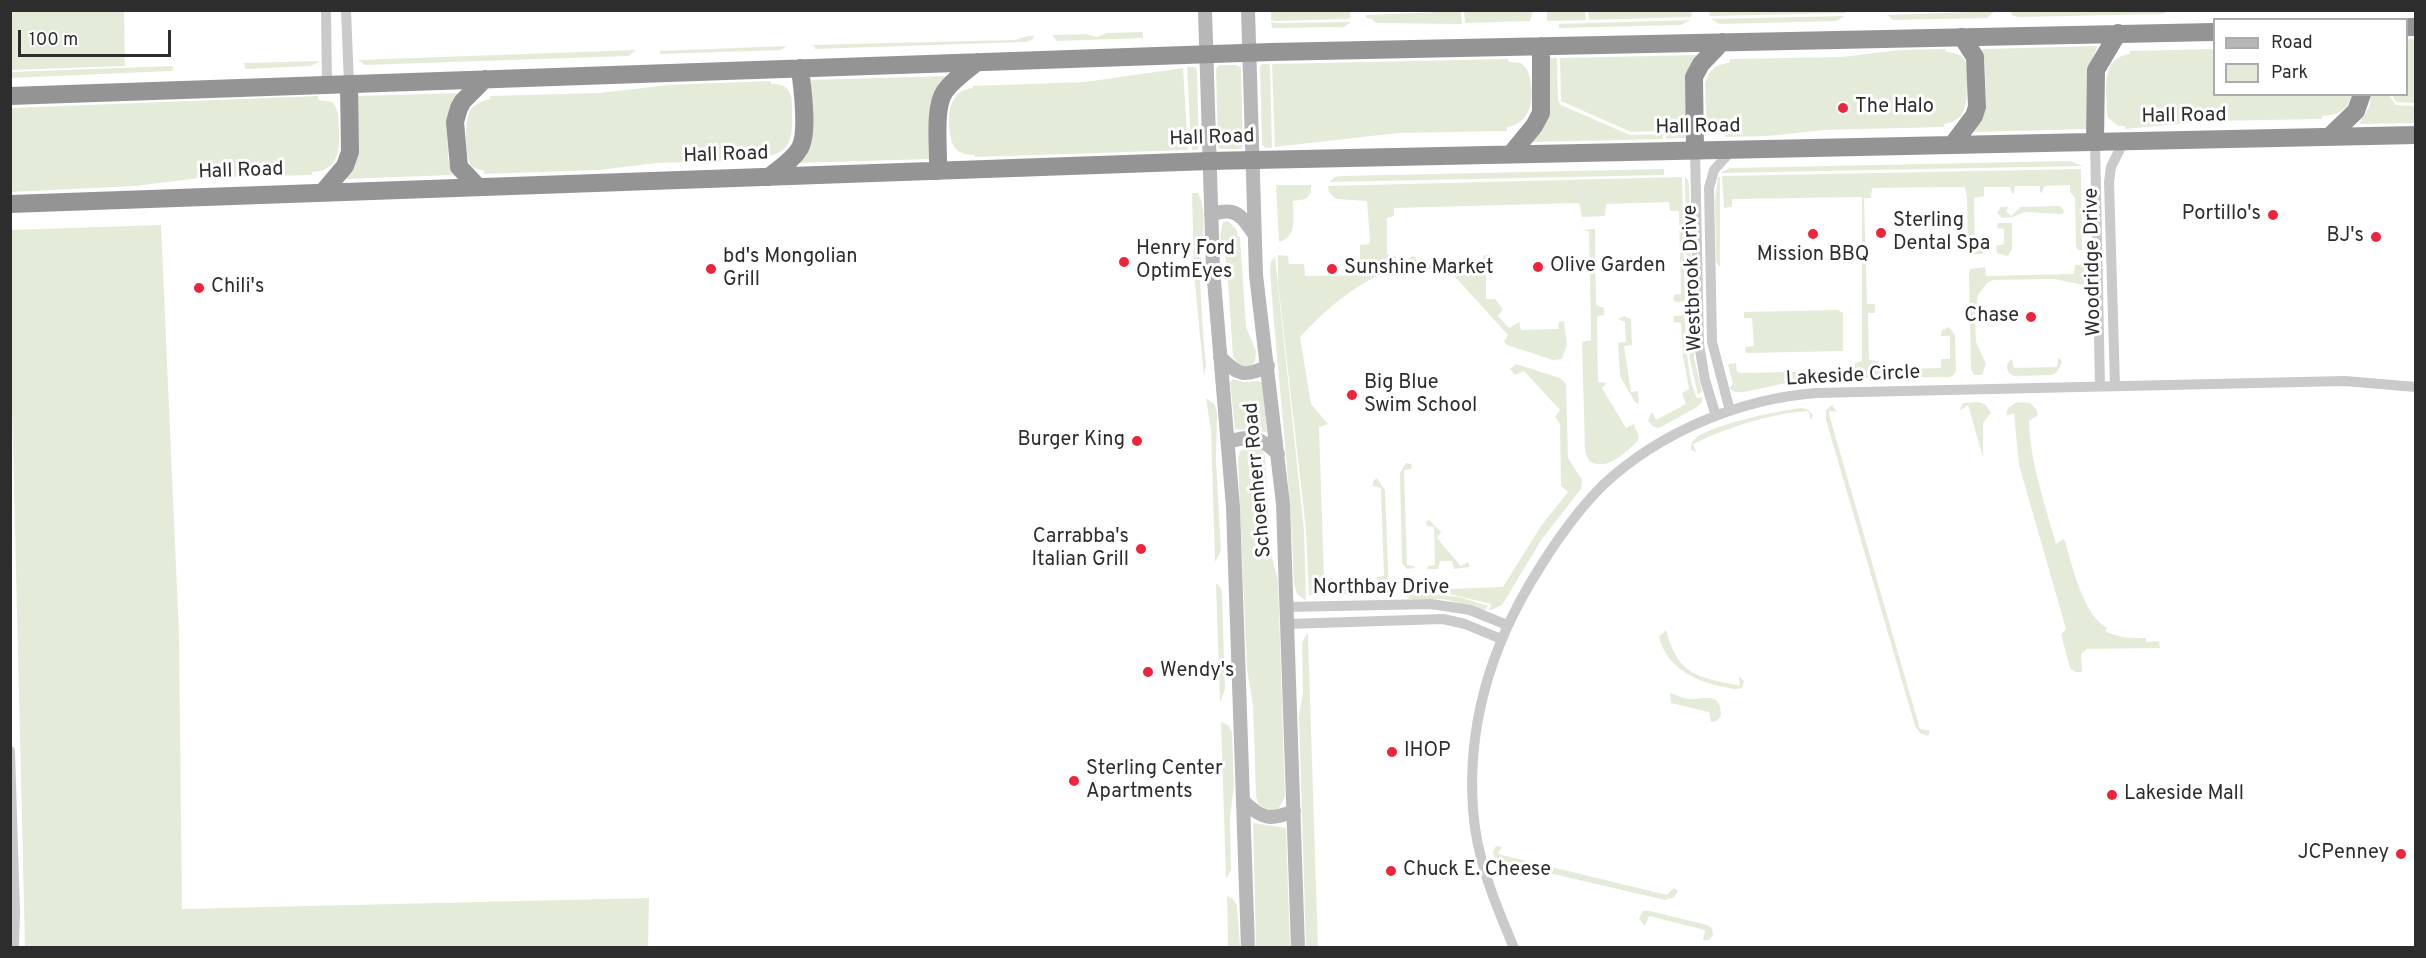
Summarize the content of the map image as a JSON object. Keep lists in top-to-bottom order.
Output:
{
  "streets": {
    "highway": ["Hall Road"],
    "main road": ["Schoenherr Road"],
    "street": [
      "Woodridge Drive",
      "Westbrook Drive",
      "Lakeside Circle",
      "Northbay Drive"
    ]
  },
  "crossings": [
    ["Hall Road", "Woodridge Drive"],
    ["Hall Road", "Westbrook Drive"],
    ["Hall Road", "Schoenherr Road"],
    ["Woodridge Drive", "Lakeside Circle"],
    ["Westbrook Drive", "Lakeside Circle"],
    ["Lakeside Circle", "Northbay Drive"],
    ["Schoenherr Road", "Northbay Drive"]
  ],
  "places": [
    "The Halo",
    "Portillo's",
    "Sterling Dental Spa",
    "Mission BBQ",
    "BJ's",
    "Henry Ford OptimEyes",
    "Olive Garden",
    "bd's Mongolian Grill",
    "Sunshine Market",
    "Chili's",
    "Chase",
    "Big Blue Swim School",
    "Burger King",
    "Carrabba's Italian Grill",
    "Wendy's",
    "IHOP",
    "Sterling Center Apartments",
    "Lakeside Mall",
    "JCPenney",
    "Chuck E. Cheese"
  ],
  "legend": ["Road", "Park"],
  "scale_bar": "100 m"
}
